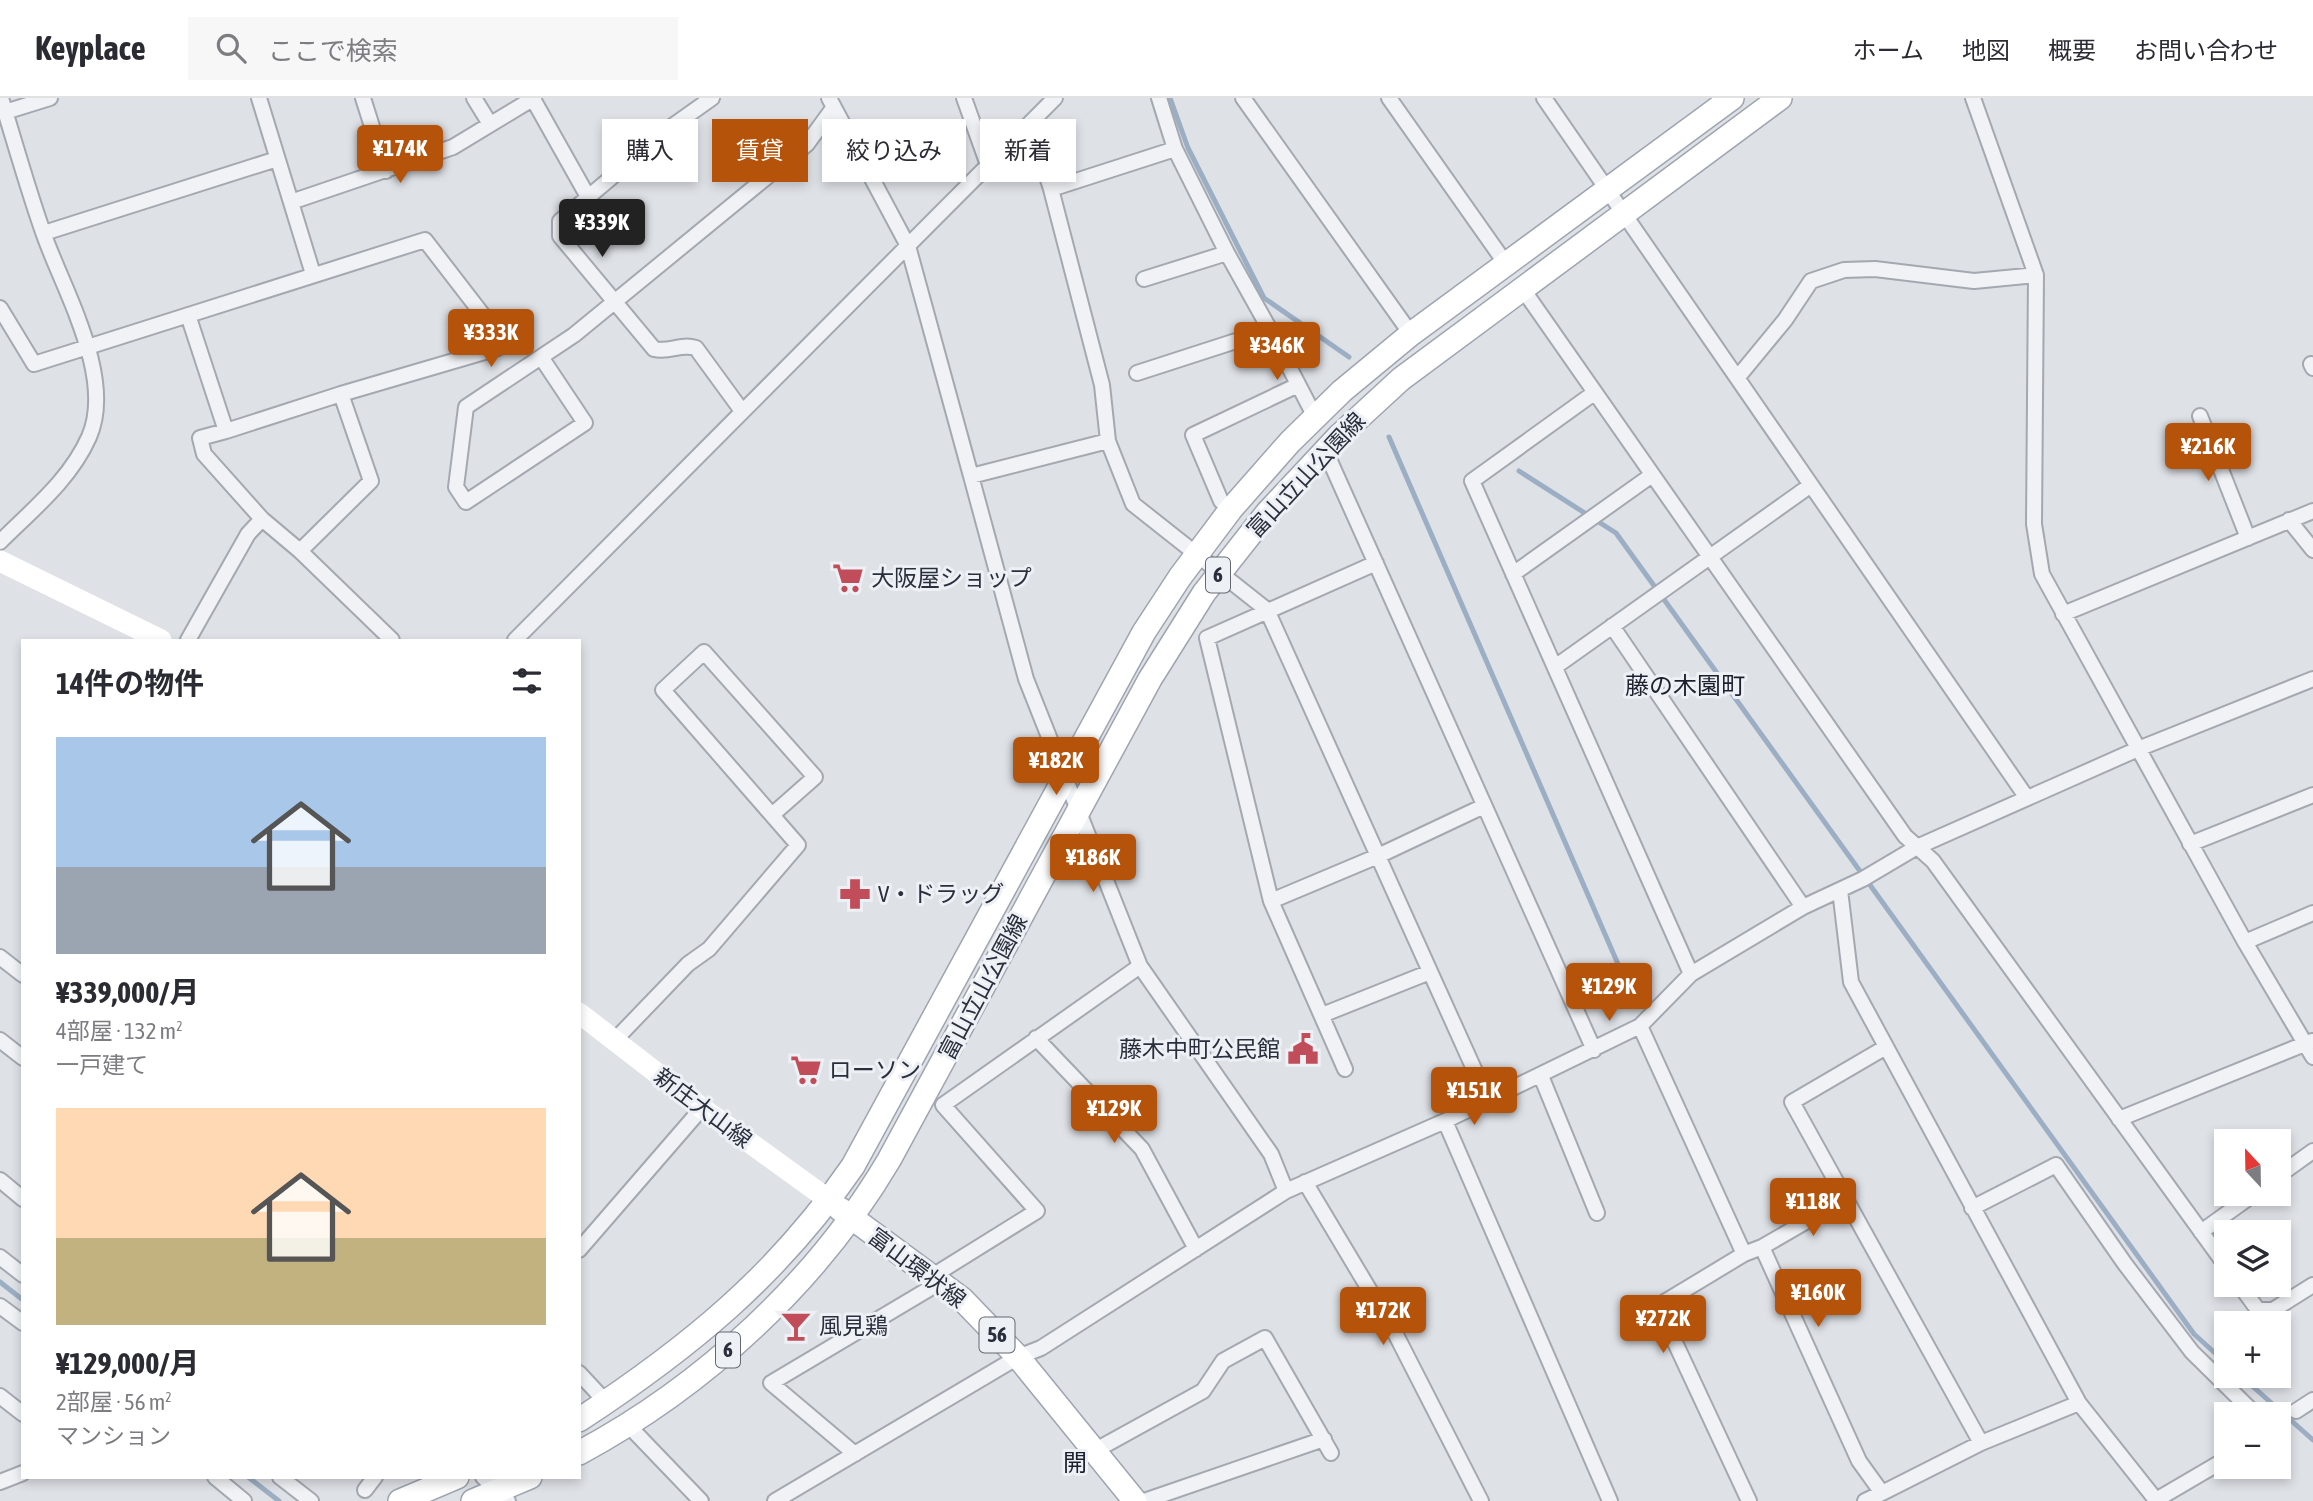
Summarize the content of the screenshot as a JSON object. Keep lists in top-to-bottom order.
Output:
{
  "streets": {
    "main road": [
      "富山立山公園線",
      "6",
      "新庄大山線",
      "富山環状線",
      "56"
    ]
  },
  "crossings": [
    ["富山立山公園線", "新庄大山線"],
    ["富山立山公園線", "富山環状線"],
    ["新庄大山線", "富山環状線"]
  ],
  "districts": ["藤の木園町", "開"],
  "places": {
    "supermarket": ["大阪屋ショップ", "ローソン"],
    "pharmacy": ["V・ドラッグ"],
    "public building": ["藤木中町公民館"],
    "bar": ["風見鶏"]
  },
  "north": "top",
  "page": {
    "header": "Keyplace",
    "search": "ここで検索",
    "nav": [
      "ホーム",
      "地図",
      "概要",
      "お問い合わせ"
    ],
    "chip": [
      "購入",
      "賃貸",
      "絞り込み",
      "新着"
    ],
    "price": [
      "¥174K",
      "¥339K",
      "¥333K",
      "¥346K",
      "¥216K",
      "¥182K",
      "¥186K",
      "¥129K",
      "¥151K",
      "¥129K",
      "¥118K",
      "¥160K",
      "¥172K",
      "¥272K"
    ],
    "heading": "14件の物件",
    "list": [
      {
        "name": "¥339,000/月",
        "note": "4部屋 · 132 m² · 一戸建て"
      },
      {
        "name": "¥129,000/月",
        "note": "2部屋 · 56 m² · マンション"
      }
    ],
    "map_buttons": ["+", "−"]
  }
}
